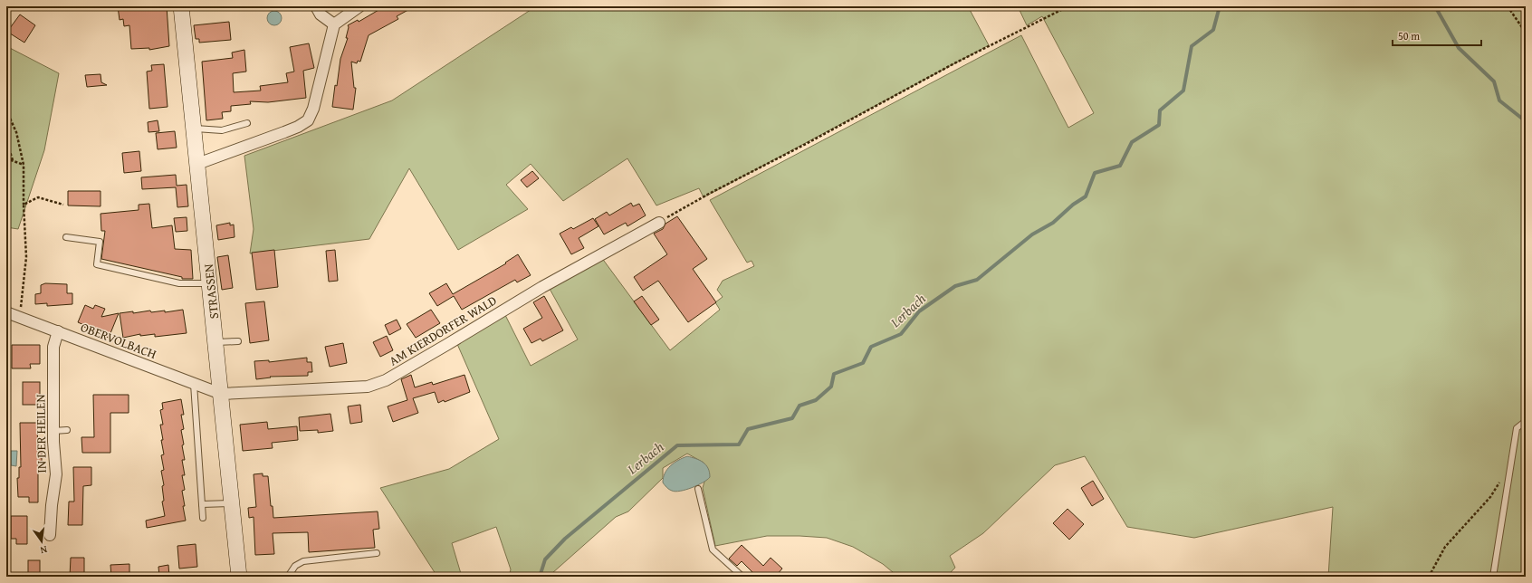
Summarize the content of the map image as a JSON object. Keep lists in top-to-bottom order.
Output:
{
  "streets": {
    "main road": ["STRASSEN"],
    "street": ["AM KIERDORFER WALD", "OBERVOLBACH", "IN DER HEILEN"]
  },
  "crossings": [
    ["STRASSEN", "AM KIERDORFER WALD"],
    ["STRASSEN", "OBERVOLBACH"],
    ["AM KIERDORFER WALD", "OBERVOLBACH"],
    ["OBERVOLBACH", "IN DER HEILEN"]
  ],
  "water": ["Lerbach"],
  "scale_bar": "50 m",
  "north": "bottom"
}
